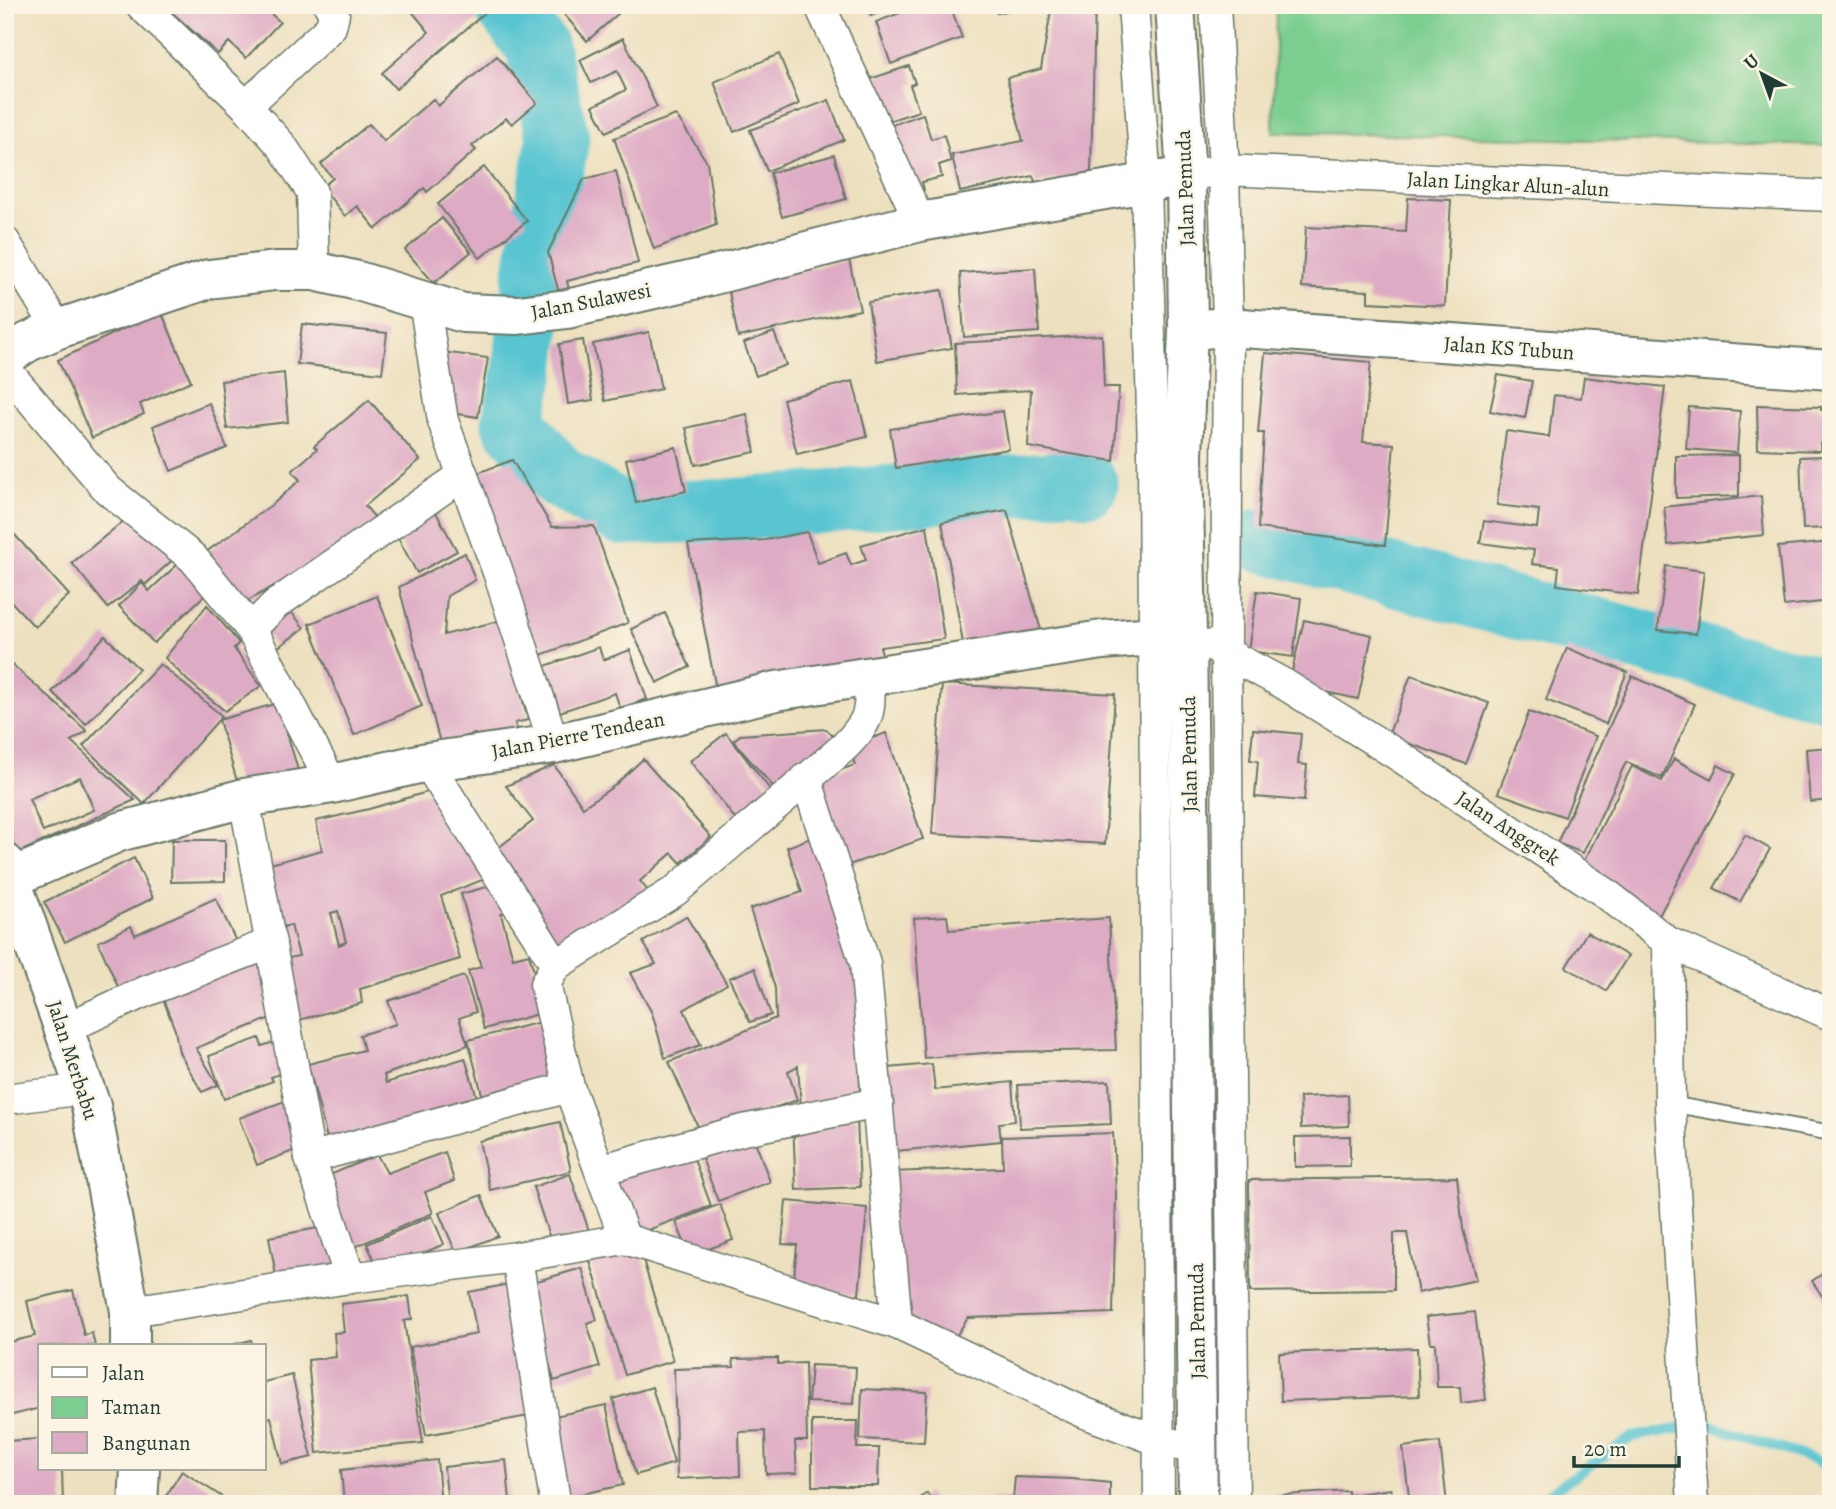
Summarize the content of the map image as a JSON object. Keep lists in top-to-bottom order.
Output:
{
  "streets": {
    "street": [
      "Jalan Lingkar Alun-alun",
      "Jalan Pemuda",
      "Jalan Sulawesi",
      "Jalan KS Tubun",
      "Jalan Pierre Tendean",
      "Jalan Anggrek",
      "Jalan Merbabu"
    ]
  },
  "crossings": [
    ["Jalan Lingkar Alun-alun", "Jalan Pemuda"],
    ["Jalan Lingkar Alun-alun", "Jalan Sulawesi"],
    ["Jalan Pemuda", "Jalan Sulawesi"],
    ["Jalan Pemuda", "Jalan KS Tubun"],
    ["Jalan Pemuda", "Jalan Pierre Tendean"],
    ["Jalan Pemuda", "Jalan Anggrek"],
    ["Jalan Pierre Tendean", "Jalan Anggrek"],
    ["Jalan Pierre Tendean", "Jalan Merbabu"]
  ],
  "legend": ["Jalan", "Taman", "Bangunan"],
  "scale_bar": "20 m",
  "north": "top left"
}
